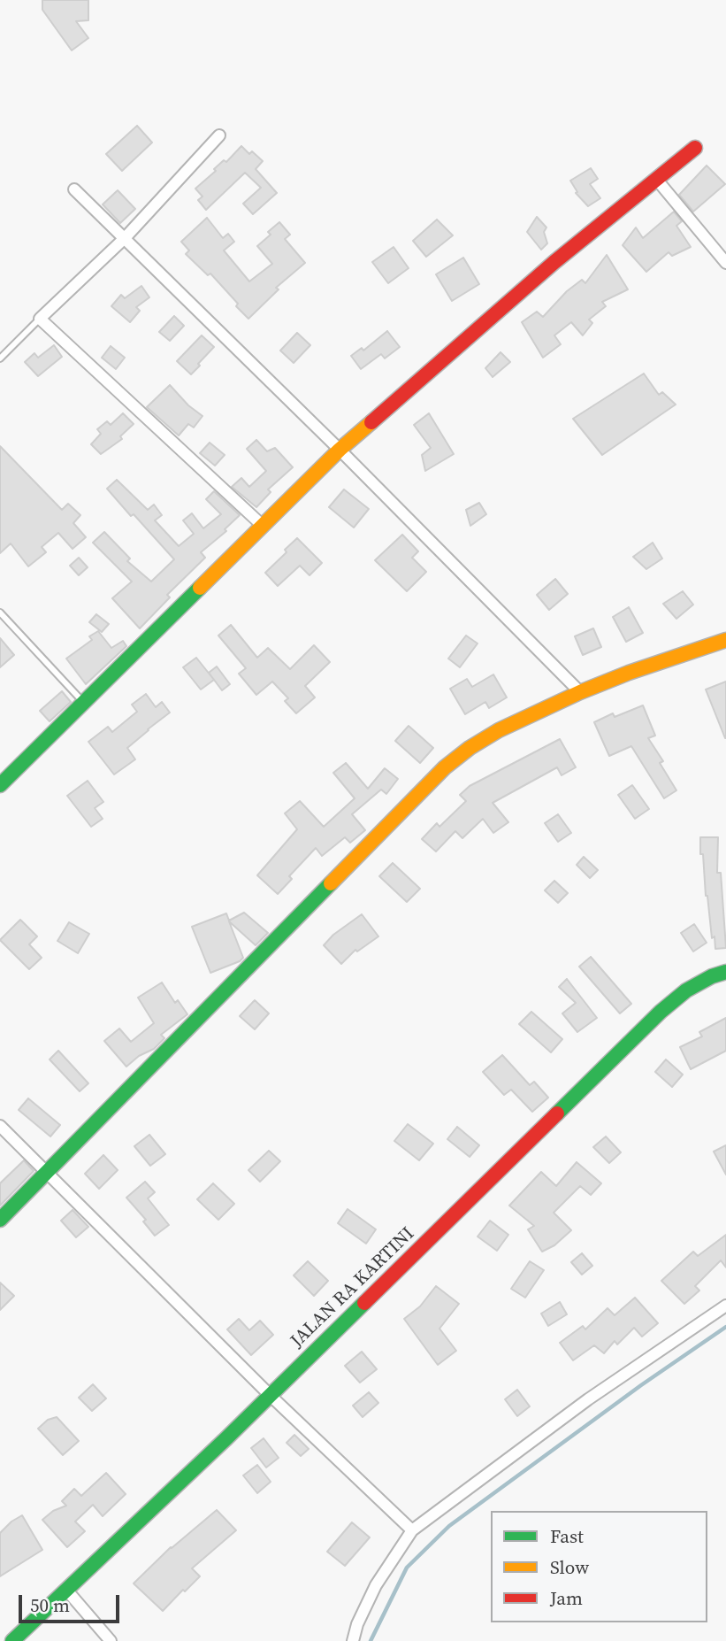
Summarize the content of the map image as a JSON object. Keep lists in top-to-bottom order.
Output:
{
  "streets": {
    "street": ["JALAN RA KARTINI"]
  },
  "legend": ["Fast", "Slow", "Jam"],
  "scale_bar": "50 m"
}
